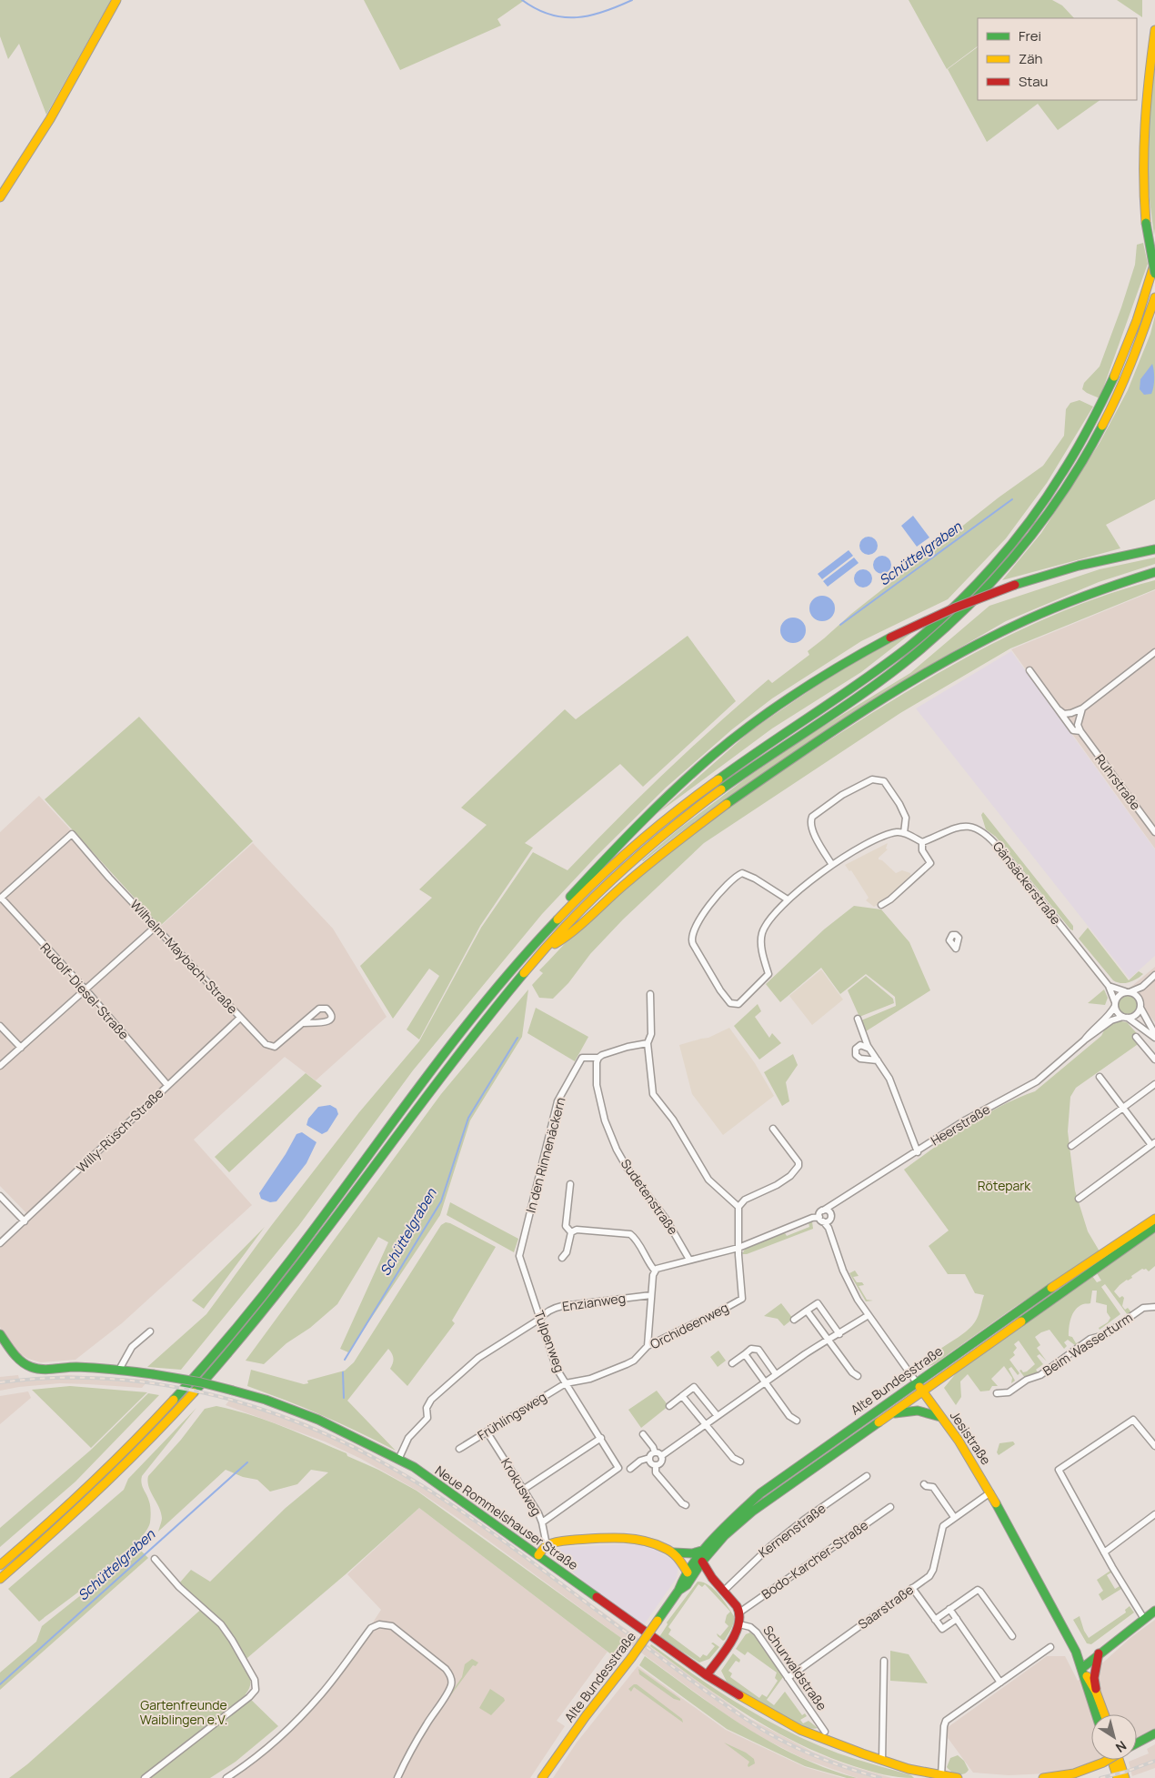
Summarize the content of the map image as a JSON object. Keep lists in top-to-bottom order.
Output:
{
  "streets": {
    "main road": ["Alte Bundesstraße", "Jesistraße", "Neue Rommelshauser Straße"],
    "street": [
      "Ruhrstraße",
      "Gänsäckerstraße",
      "Wilhelm-Maybach-Straße",
      "Rudolf-Diesel-Straße",
      "Heerstraße",
      "Willy-Rüsch-Straße",
      "In den Rinnenäckern",
      "Sudetenstraße",
      "Enzianweg",
      "Orchideenweg",
      "Tulpenweg",
      "Beim Wasserturm",
      "Frühlingsweg",
      "Krokusweg",
      "Kernenstraße",
      "Bodo-Karcher-Straße",
      "Saarstraße",
      "Schurwaldstraße"
    ]
  },
  "crossings": [
    ["Gänsäckerstraße", "Heerstraße"],
    ["Wilhelm-Maybach-Straße", "Rudolf-Diesel-Straße"],
    ["Wilhelm-Maybach-Straße", "Willy-Rüsch-Straße"],
    ["Rudolf-Diesel-Straße", "Willy-Rüsch-Straße"],
    ["Heerstraße", "Jesistraße"],
    ["In den Rinnenäckern", "Sudetenstraße"],
    ["In den Rinnenäckern", "Tulpenweg"],
    ["Enzianweg", "Tulpenweg"],
    ["Enzianweg", "Neue Rommelshauser Straße"],
    ["Orchideenweg", "Tulpenweg"],
    ["Orchideenweg", "Frühlingsweg"],
    ["Tulpenweg", "Frühlingsweg"],
    ["Tulpenweg", "Krokusweg"],
    ["Alte Bundesstraße", "Jesistraße"],
    ["Frühlingsweg", "Krokusweg"],
    ["Jesistraße", "Saarstraße"],
    ["Saarstraße", "Schurwaldstraße"]
  ],
  "water": ["Schüttelgraben"],
  "parks": ["Rötepark", "Gartenfreunde Waiblingen e.V."],
  "legend": ["Frei", "Zäh", "Stau"],
  "north": "bottom right"
}
